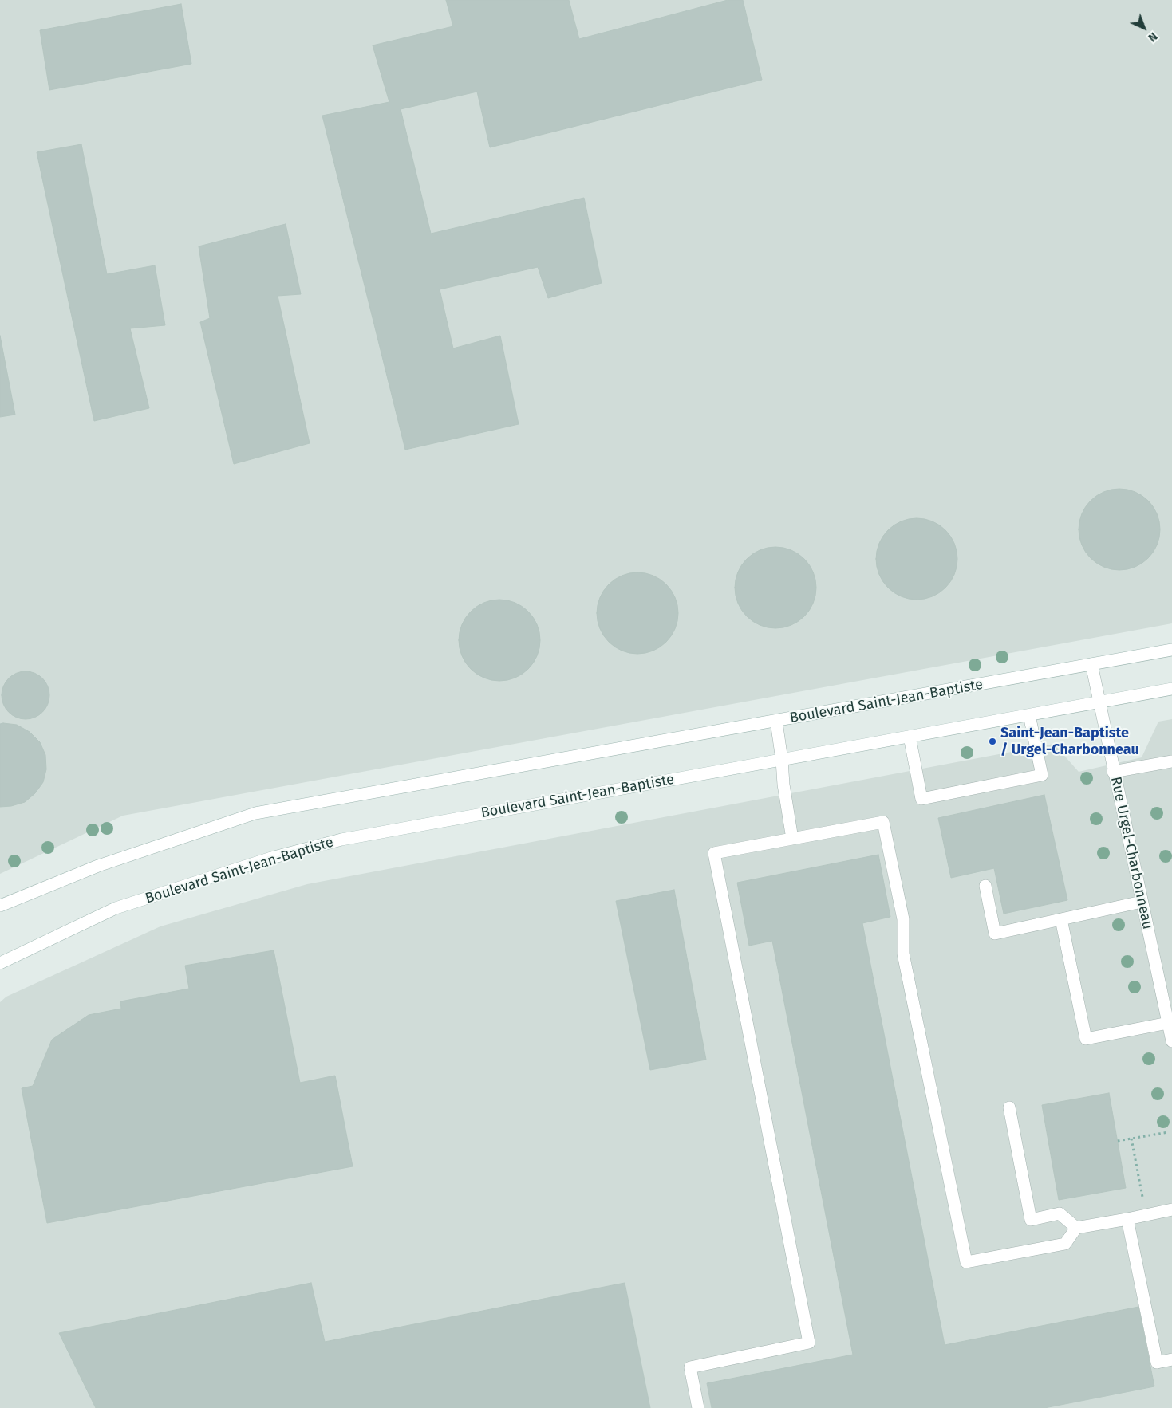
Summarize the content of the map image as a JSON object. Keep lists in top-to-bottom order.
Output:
{
  "streets": {
    "main road": ["Boulevard Saint-Jean-Baptiste", "Rue Urgel-Charbonneau"]
  },
  "crossings": [
    ["Boulevard Saint-Jean-Baptiste", "Rue Urgel-Charbonneau"]
  ],
  "places": ["Saint-Jean-Baptiste / Urgel-Charbonneau"],
  "north": "bottom right"
}
